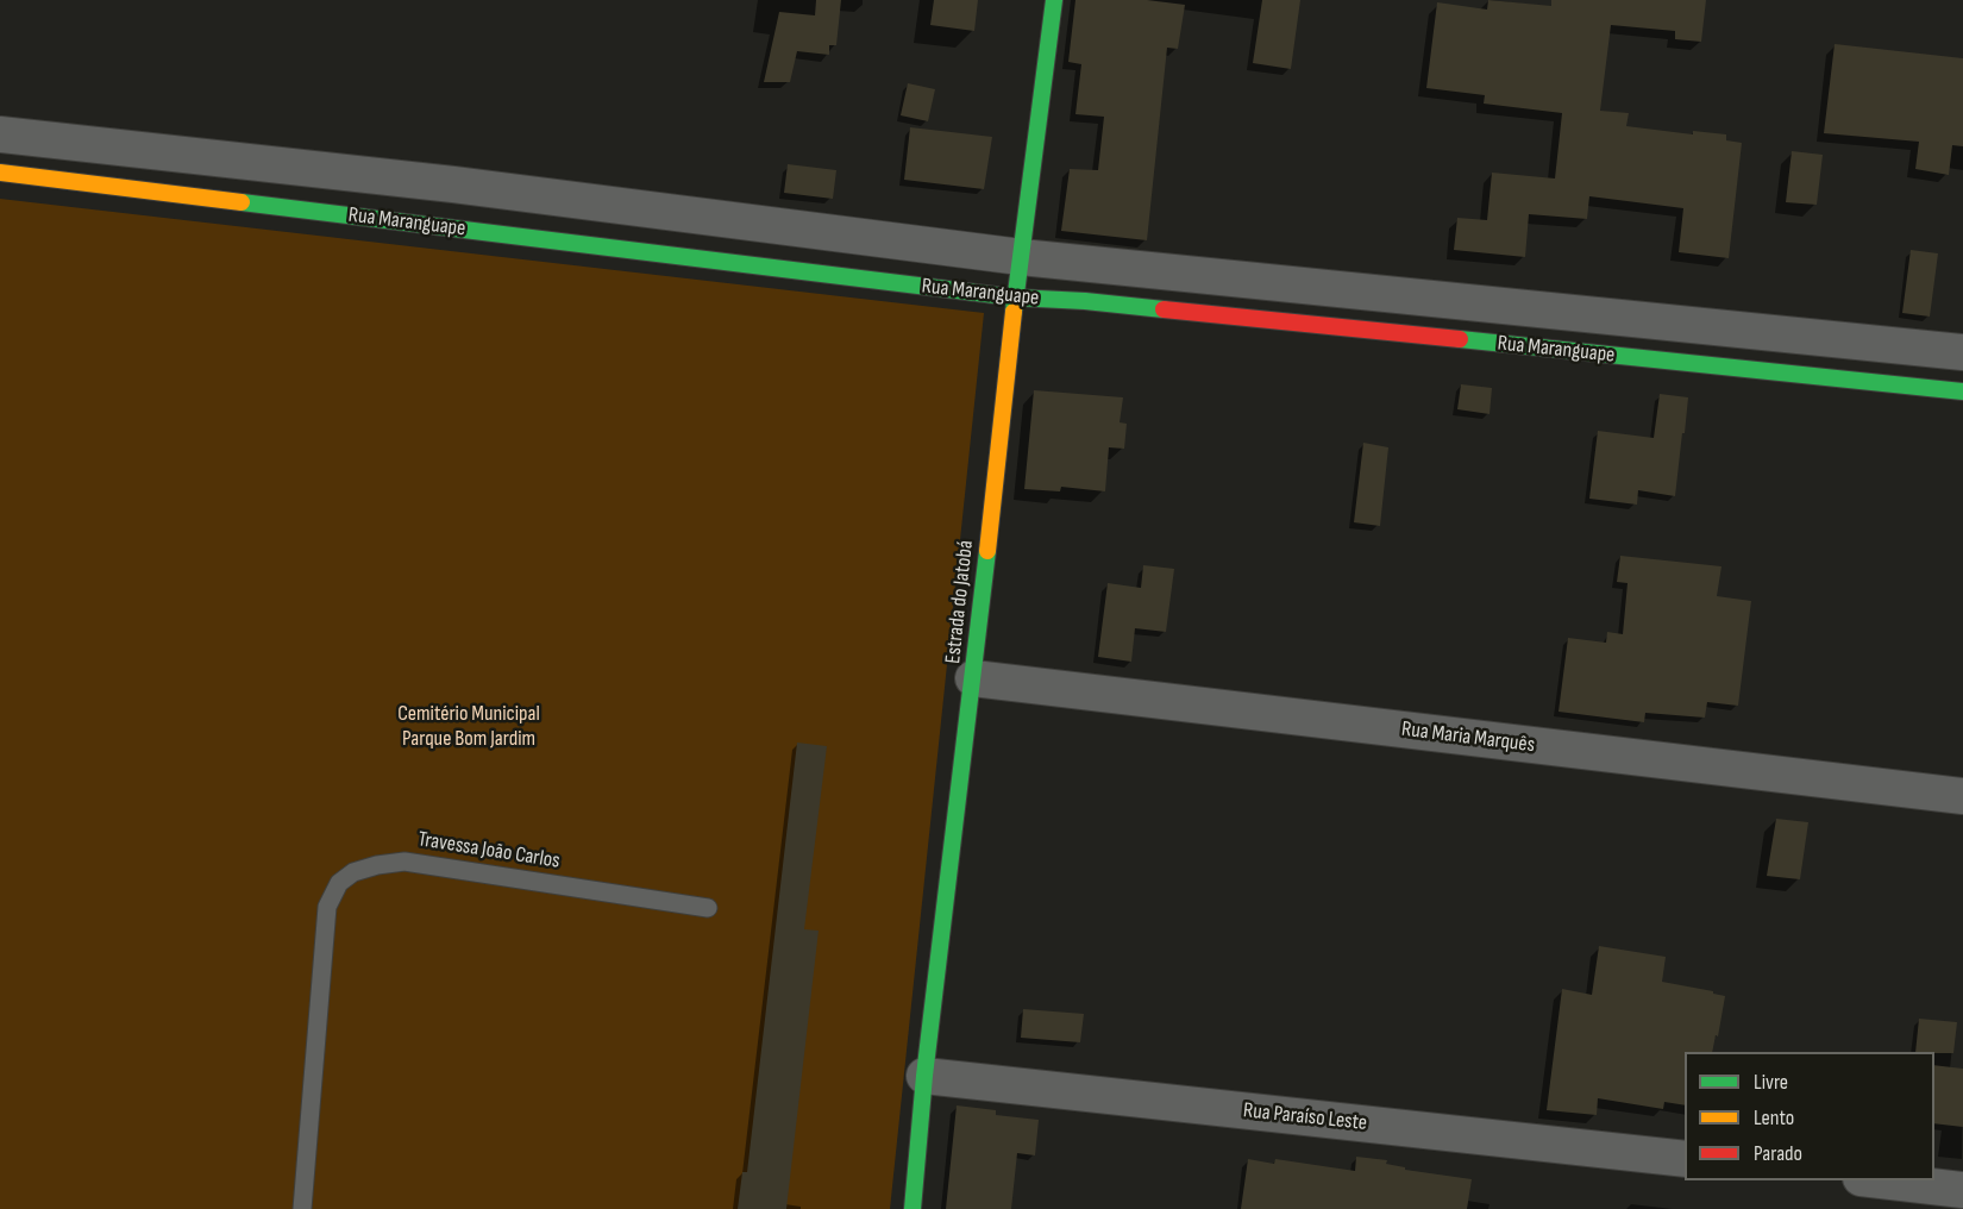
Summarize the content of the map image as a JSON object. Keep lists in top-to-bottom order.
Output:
{
  "streets": {
    "street": [
      "Rua Maranguape",
      "Estrada do Jatobá",
      "Rua Maria Marquês",
      "Rua Paraíso Leste"
    ],
    "lane": ["Travessa João Carlos"]
  },
  "crossings": [
    ["Rua Maranguape", "Estrada do Jatobá"],
    ["Estrada do Jatobá", "Rua Maria Marquês"],
    ["Estrada do Jatobá", "Rua Paraíso Leste"]
  ],
  "parks": ["Cemitério Municipal Parque Bom Jardim"],
  "legend": ["Livre", "Lento", "Parado"]
}
